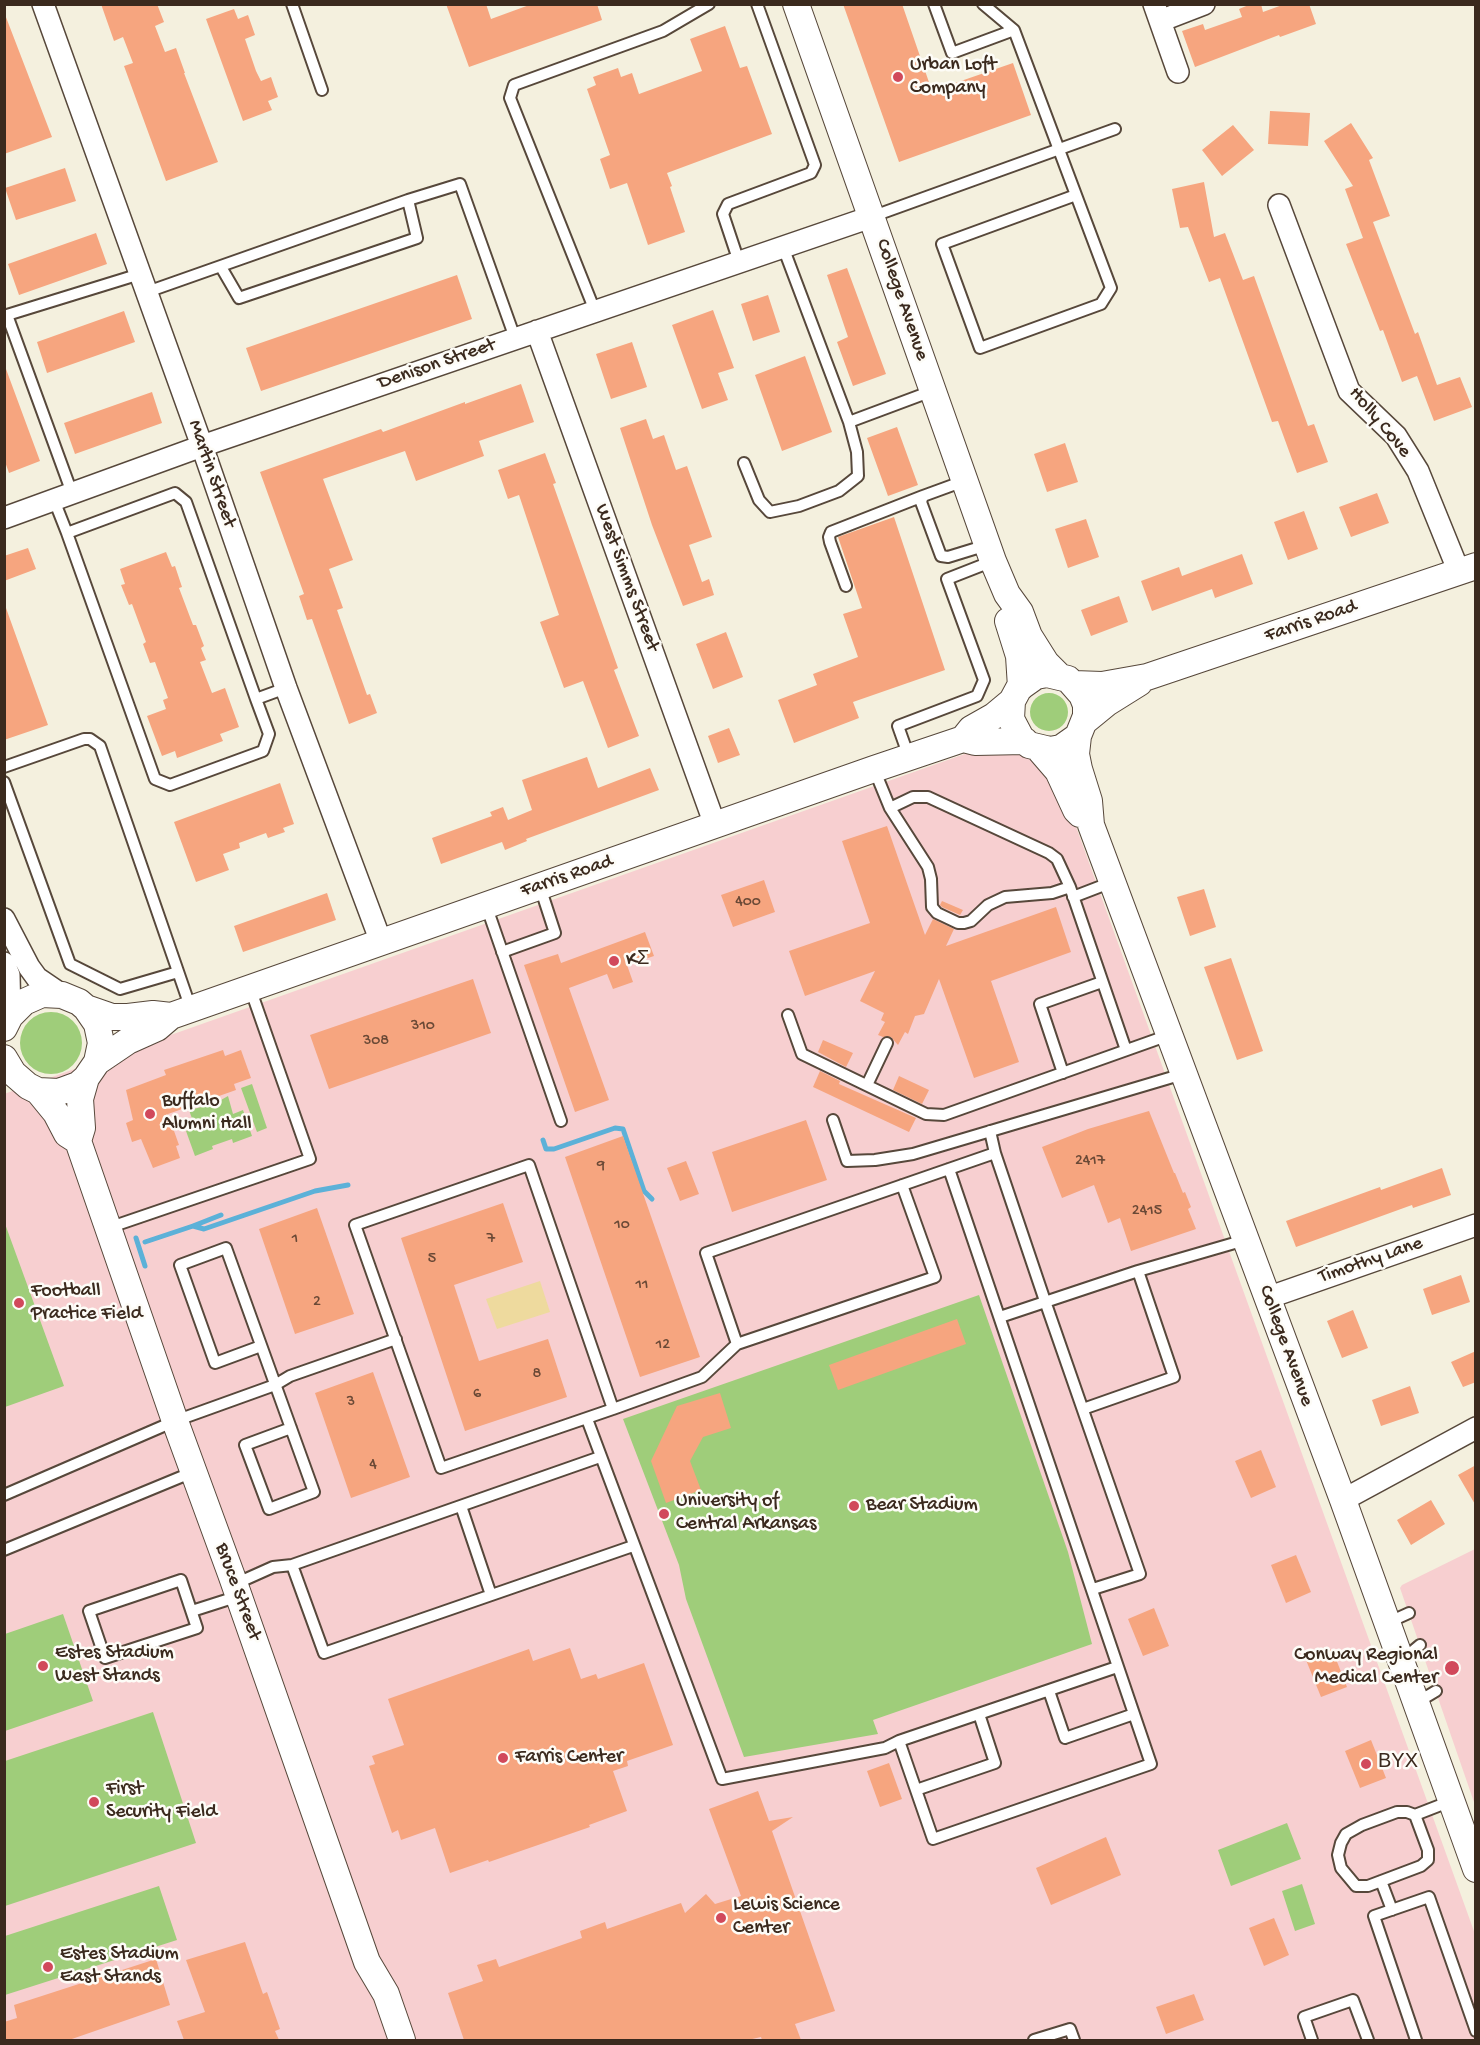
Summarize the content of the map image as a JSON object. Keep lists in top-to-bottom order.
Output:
{
  "streets": {
    "street": [
      "College Avenue",
      "Denison Street",
      "Holly Cove",
      "Martin Street",
      "West Simms Street",
      "Farris Road",
      "Timothy Lane",
      "Bruce Street"
    ]
  },
  "crossings": [
    ["College Avenue", "Denison Street"],
    ["College Avenue", "Farris Road"],
    ["College Avenue", "Timothy Lane"],
    ["Denison Street", "Martin Street"],
    ["Denison Street", "West Simms Street"],
    ["Holly Cove", "Farris Road"],
    ["Martin Street", "Farris Road"],
    ["West Simms Street", "Farris Road"],
    ["Farris Road", "Bruce Street"]
  ],
  "places": [
    "Urban Loft Company",
    "KΣ",
    "Buffalo Alumni Hall",
    "Football Practice Field",
    "Bear Stadium",
    "University of Central Arkansas",
    "Estes Stadium West Stands",
    "Conway Regional Medical Center",
    "Farris Center",
    "ΒΥΧ",
    "First Security Field",
    "Lewis Science Center",
    "Estes Stadium East Stands"
  ],
  "house_numbers": [
    "400",
    "310",
    "308",
    "2417",
    "9",
    "2415",
    "10",
    "1",
    "7",
    "5",
    "11",
    "2",
    "12",
    "8",
    "6",
    "3",
    "4"
  ]
}
